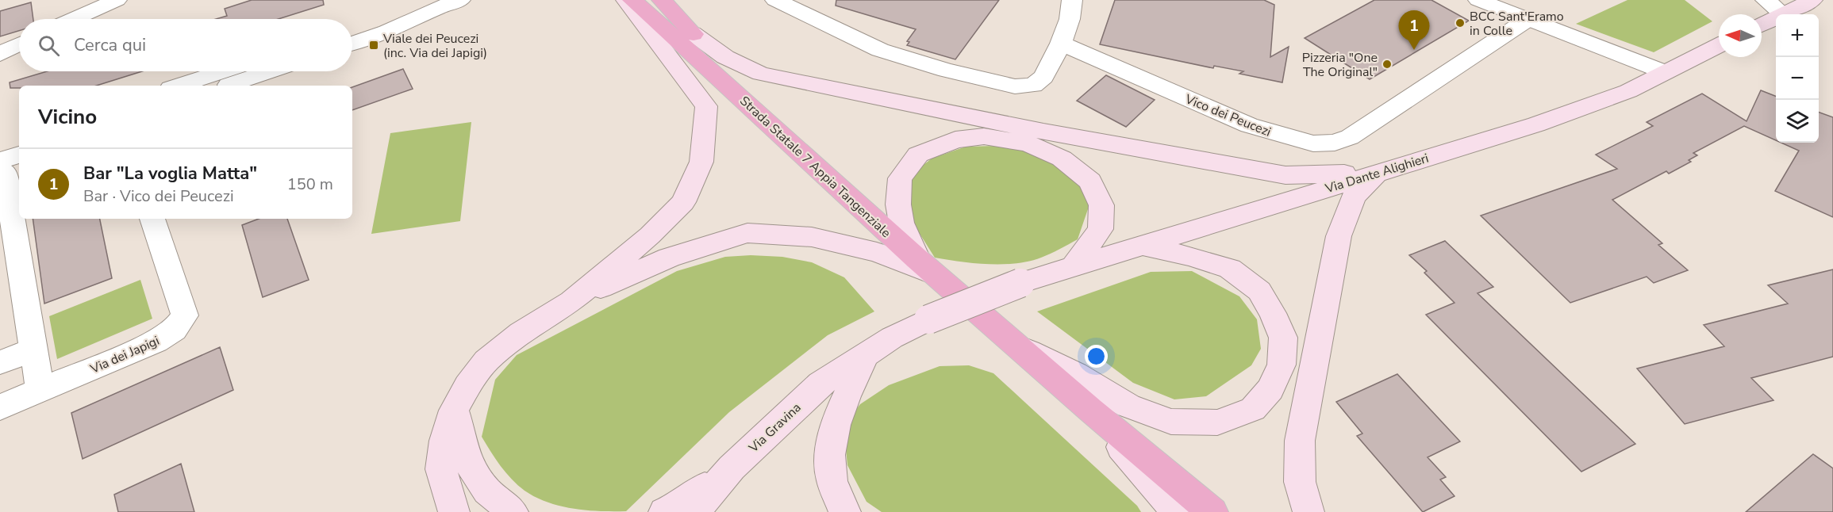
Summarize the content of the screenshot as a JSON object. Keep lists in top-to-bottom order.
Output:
{
  "streets": {
    "highway": ["Strada Statale 7 Appia Tangenziale"],
    "main road": ["Via Dante Alighieri", "Via Gravina"],
    "street": ["Vico dei Peucezi", "Via dei Japigi"]
  },
  "crossings": [
    ["Via Dante Alighieri", "Via Gravina"]
  ],
  "places": {
    "other": ["BCC Sant'Eramo in Colle", "Pizzeria \"One The Original\""],
    "transit": ["Viale dei Peucezi (inc. Via dei Japigi)"]
  },
  "north": "left",
  "page": {
    "pins": "1",
    "map_buttons": ["+", "−"],
    "search": "Cerca qui",
    "heading": "Vicino",
    "list": [
      {
        "mark": "1",
        "name": "Bar \"La voglia Matta\"",
        "note": "Bar · Vico dei Peucezi",
        "value": "150 m"
      }
    ]
  }
}
